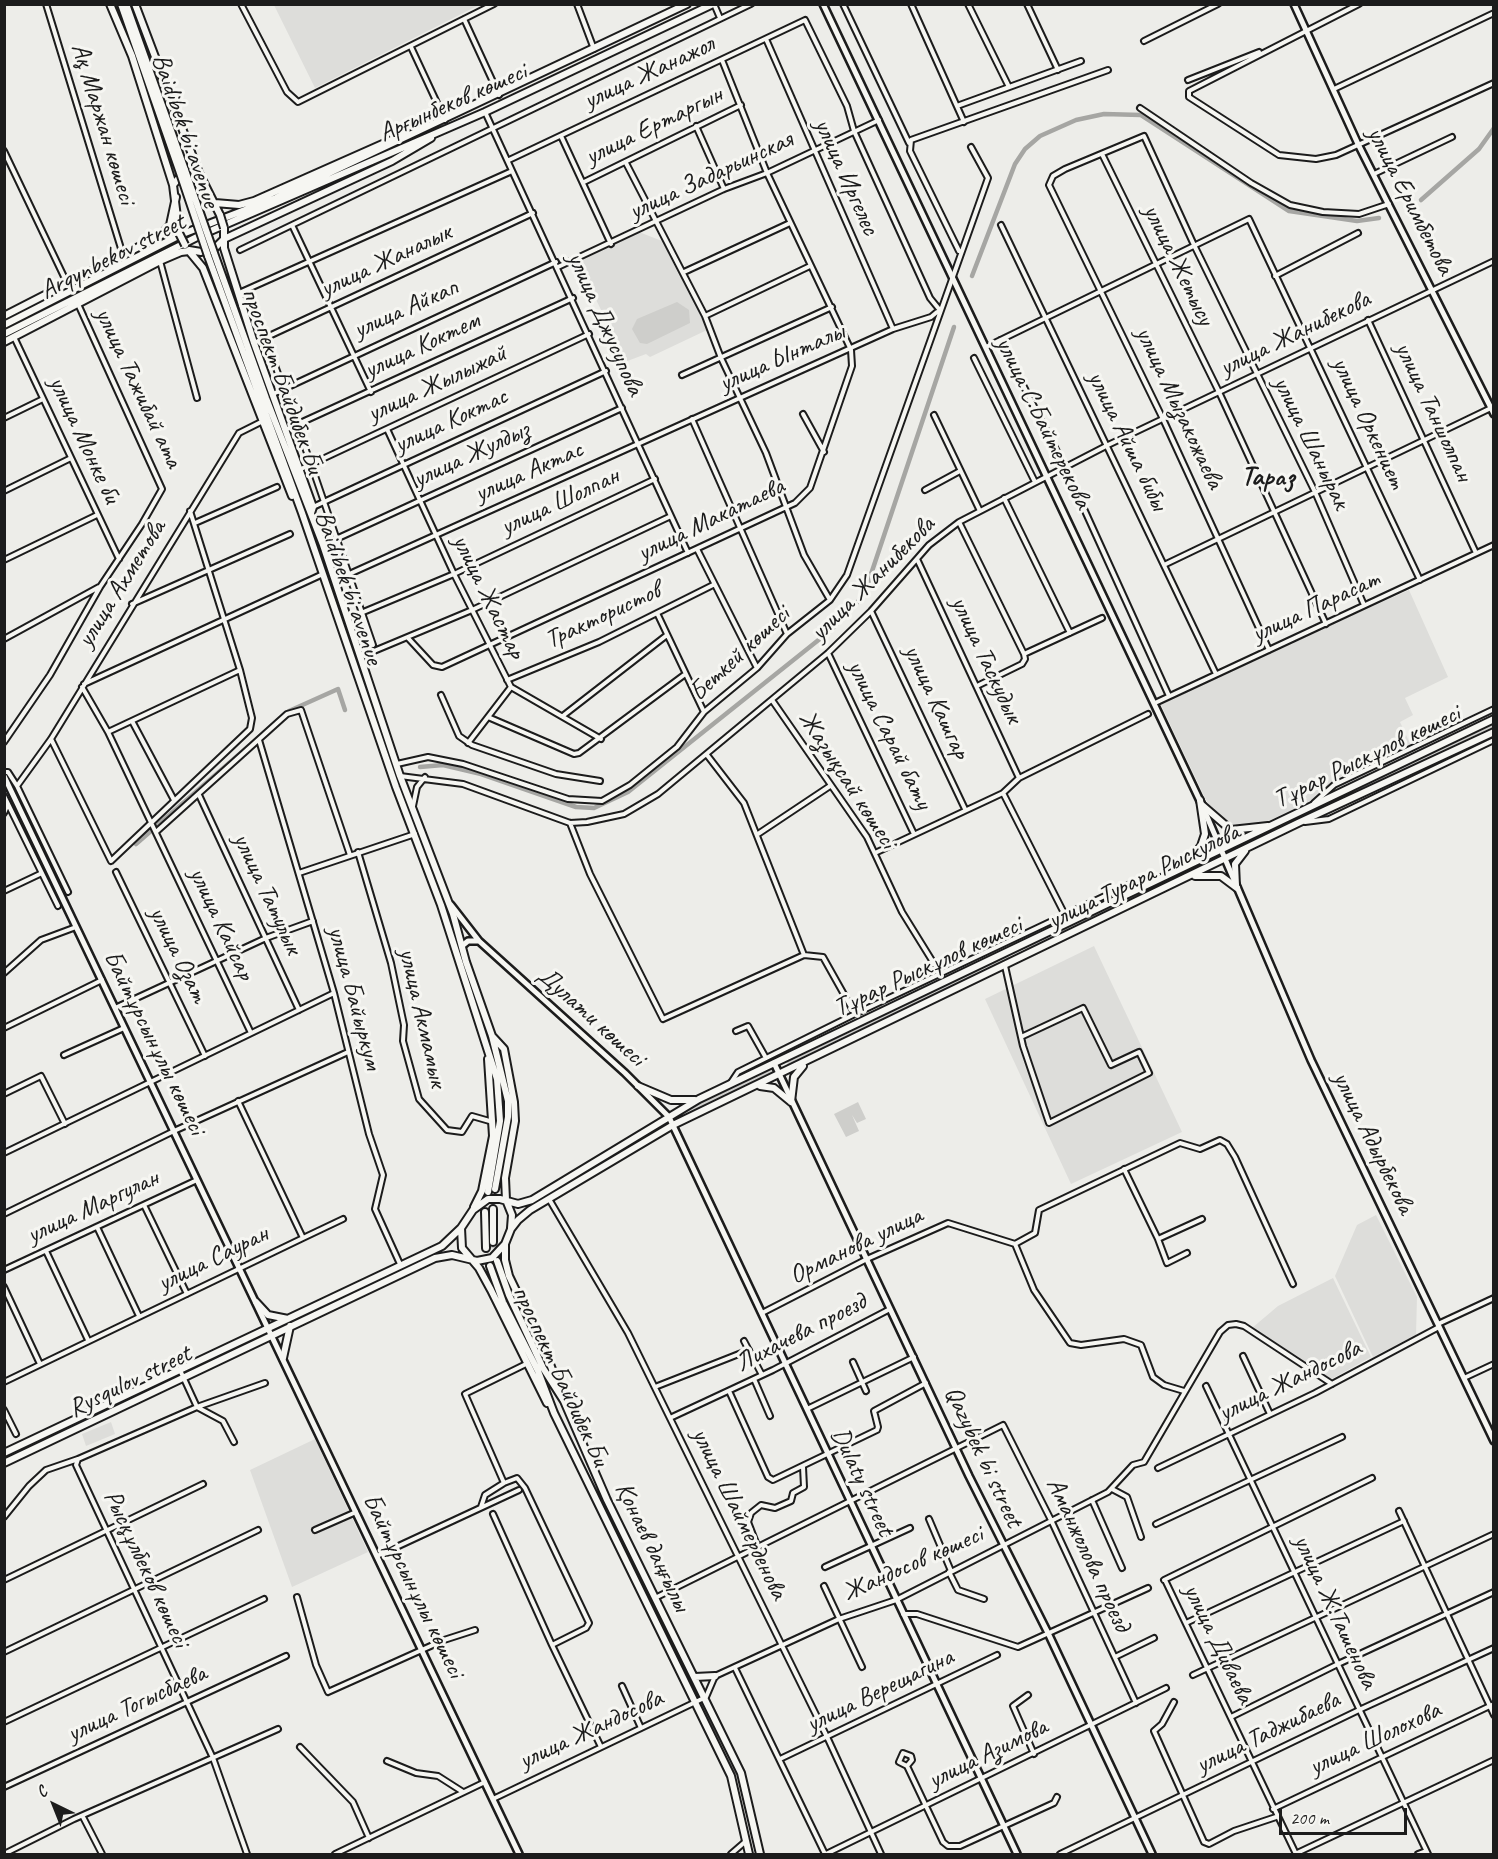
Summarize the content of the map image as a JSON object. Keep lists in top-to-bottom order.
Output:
{
  "streets": {
    "main road": [
      "Арғынбеков көшесі",
      "Baidibek bi avenue",
      "улица Еримбетова",
      "Arqynbekov street",
      "проспект Байдибек Би",
      "улица С.Байтерекова",
      "Тұрар Рыскұлов көшесі",
      "улица Турара Рыскулова",
      "Дулати көшесі",
      "Байтұрсынұлы көшесі",
      "улица Адырбекова",
      "Rysqulov street",
      "Qazybek bi street",
      "Dulaty street",
      "Қонаев даңғылы"
    ],
    "street": [
      "улица Жанажол",
      "Ақ Маржан көшесі",
      "улица Ертаргын",
      "улица Задарьинская",
      "улица Иргелес",
      "улица Жаналык",
      "улица Жетысу",
      "улица Айкап",
      "улица Джусупова",
      "улица Жанибекова",
      "улица Коктем",
      "улица Ынталы",
      "улица Жылыжай",
      "улица Тажибай ата",
      "улица Мызакожаева",
      "улица Таншолпан",
      "улица Коктас",
      "улица Оркениет",
      "улица Монке би",
      "улица Айша бибы",
      "улица Шанырак",
      "улица Жулдыз",
      "улица Актас",
      "улица Шолпан",
      "улица Макатаева",
      "улица Ахметова",
      "улица Жастар",
      "улица Парасат",
      "Трактористов",
      "Беткей көшесі",
      "улица Таскудык",
      "улица Кашгар",
      "улица Сарай бату",
      "Жазықсай көшесі",
      "улица Татулык",
      "улица Кайсар",
      "улица Озат",
      "улица Байыркум",
      "улица Акмамык",
      "улица Маргулан",
      "Орманова улица",
      "улица Сауран",
      "Лихачева проезд",
      "улица Жандосова",
      "улица Шаймерденова",
      "Аманжолова проезд",
      "Жандосов көшесі",
      "Рысқұлбеков көшесі",
      "улица Ж.Ташенова",
      "улица Диваева",
      "улица Верещагина",
      "улица Тогысбаева",
      "улица Таджибаева",
      "улица Шолохова",
      "улица Азимова"
    ]
  },
  "crossings": [
    ["улица Жанажол", "улица Задарьинская"],
    ["улица Жанажол", "улица Иргелес"],
    ["улица Жанажол", "улица Джусупова"],
    ["Арғынбеков көшесі", "Arqynbekov street"],
    ["Арғынбеков көшесі", "улица Джусупова"],
    ["Baidibek bi avenue", "проспект Байдибек Би"],
    ["улица Задарьинская", "улица Иргелес"],
    ["улица Задарьинская", "улица Айкап"],
    ["улица Задарьинская", "улица Джусупова"],
    ["улица Задарьинская", "улица С.Байтерекова"],
    ["улица Иргелес", "улица Ынталы"],
    ["улица Еримбетова", "улица Жанибекова"],
    ["улица Жаналык", "улица Джусупова"],
    ["улица Жетысу", "улица Жанибекова"],
    ["улица Жетысу", "улица Мызакожаева"],
    ["улица Жетысу", "улица Шанырак"],
    ["улица Жетысу", "улица Парасат"],
    ["улица Айкап", "улица Джусупова"],
    ["улица Джусупова", "улица Коктем"],
    ["улица Джусупова", "улица Ынталы"],
    ["улица Джусупова", "улица Жылыжай"],
    ["улица Джусупова", "улица Коктас"],
    ["улица Джусупова", "улица Жулдыз"],
    ["улица Джусупова", "улица Актас"],
    ["улица Джусупова", "улица Шолпан"],
    ["улица Джусупова", "улица Макатаева"],
    ["улица Жанибекова", "проспект Байдибек Би"],
    ["улица Жанибекова", "улица Мызакожаева"],
    ["улица Жанибекова", "улица Таншолпан"],
    ["улица Жанибекова", "улица С.Байтерекова"],
    ["улица Жанибекова", "улица Оркениет"],
    ["улица Жанибекова", "улица Айша бибы"],
    ["улица Жанибекова", "улица Шанырак"],
    ["улица Жанибекова", "улица Таскудык"],
    ["улица Жанибекова", "улица Кашгар"],
    ["улица Жанибекова", "улица Сарай бату"],
    ["улица Жанибекова", "Жазықсай көшесі"],
    ["улица Ынталы", "улица Актас"],
    ["улица Ынталы", "улица Макатаева"],
    ["улица Ынталы", "Беткей көшесі"],
    ["проспект Байдибек Би", "улица Коктас"],
    ["проспект Байдибек Би", "улица Жулдыз"],
    ["проспект Байдибек Би", "улица Актас"],
    ["проспект Байдибек Би", "улица Шолпан"],
    ["проспект Байдибек Би", "Беткей көшесі"],
    ["проспект Байдибек Би", "Дулати көшесі"],
    ["проспект Байдибек Би", "улица Жандосова"],
    ["улица Жылыжай", "улица Жастар"],
    ["улица Тажибай ата", "улица Монке би"],
    ["улица Мызакожаева", "улица Шанырак"],
    ["улица Мызакожаева", "улица Парасат"],
    ["улица Таншолпан", "улица Парасат"],
    ["улица Коктас", "улица Жастар"],
    ["улица С.Байтерекова", "улица Парасат"],
    ["улица С.Байтерекова", "Тұрар Рыскұлов көшесі"],
    ["улица С.Байтерекова", "улица Турара Рыскулова"],
    ["улица С.Байтерекова", "улица Адырбекова"],
    ["улица Оркениет", "улица Шанырак"],
    ["улица Оркениет", "улица Парасат"],
    ["улица Айша бибы", "улица Парасат"],
    ["улица Шанырак", "улица Парасат"],
    ["улица Жулдыз", "улица Жастар"],
    ["улица Актас", "улица Жастар"],
    ["улица Шолпан", "улица Жастар"],
    ["улица Макатаева", "улица Жастар"],
    ["улица Жастар", "Трактористов"],
    ["Тұрар Рыскұлов көшесі", "Дулати көшесі"],
    ["Тұрар Рыскұлов көшесі", "Qazybek bi street"],
    ["улица Турара Рыскулова", "улица Адырбекова"],
    ["улица Турара Рыскулова", "Qazybek bi street"],
    ["Дулати көшесі", "Dulaty street"],
    ["Байтұрсынұлы көшесі", "улица Маргулан"],
    ["Байтұрсынұлы көшесі", "улица Сауран"],
    ["Байтұрсынұлы көшесі", "улица Жандосова"],
    ["Байтұрсынұлы көшесі", "Rysqulov street"],
    ["улица Адырбекова", "улица Жандосова"],
    ["Орманова улица", "Qazybek bi street"],
    ["Орманова улица", "Dulaty street"],
    ["Лихачева проезд", "Qazybek bi street"],
    ["Лихачева проезд", "Dulaty street"],
    ["Лихачева проезд", "улица Шаймерденова"],
    ["улица Жандосова", "Қонаев даңғылы"],
    ["улица Жандосова", "Жандосов көшесі"],
    ["улица Жандосова", "улица Ж.Ташенова"],
    ["Qazybek bi street", "Аманжолова проезд"],
    ["Qazybek bi street", "Жандосов көшесі"],
    ["Qazybek bi street", "улица Таджибаева"],
    ["Qazybek bi street", "улица Азимова"],
    ["Dulaty street", "Жандосов көшесі"],
    ["Dulaty street", "улица Верещагина"],
    ["Dulaty street", "улица Азимова"],
    ["улица Шаймерденова", "Жандосов көшесі"],
    ["улица Шаймерденова", "улица Верещагина"],
    ["улица Шаймерденова", "улица Азимова"],
    ["Аманжолова проезд", "Жандосов көшесі"],
    ["Аманжолова проезд", "улица Азимова"],
    ["Рысқұлбеков көшесі", "улица Тогысбаева"],
    ["улица Ж.Ташенова", "улица Диваева"],
    ["улица Ж.Ташенова", "улица Таджибаева"],
    ["улица Ж.Ташенова", "улица Шолохова"],
    ["улица Диваева", "улица Таджибаева"],
    ["улица Диваева", "улица Шолохова"]
  ],
  "districts": ["Тараз"],
  "scale_bar": "200 m",
  "north": "top left"
}
